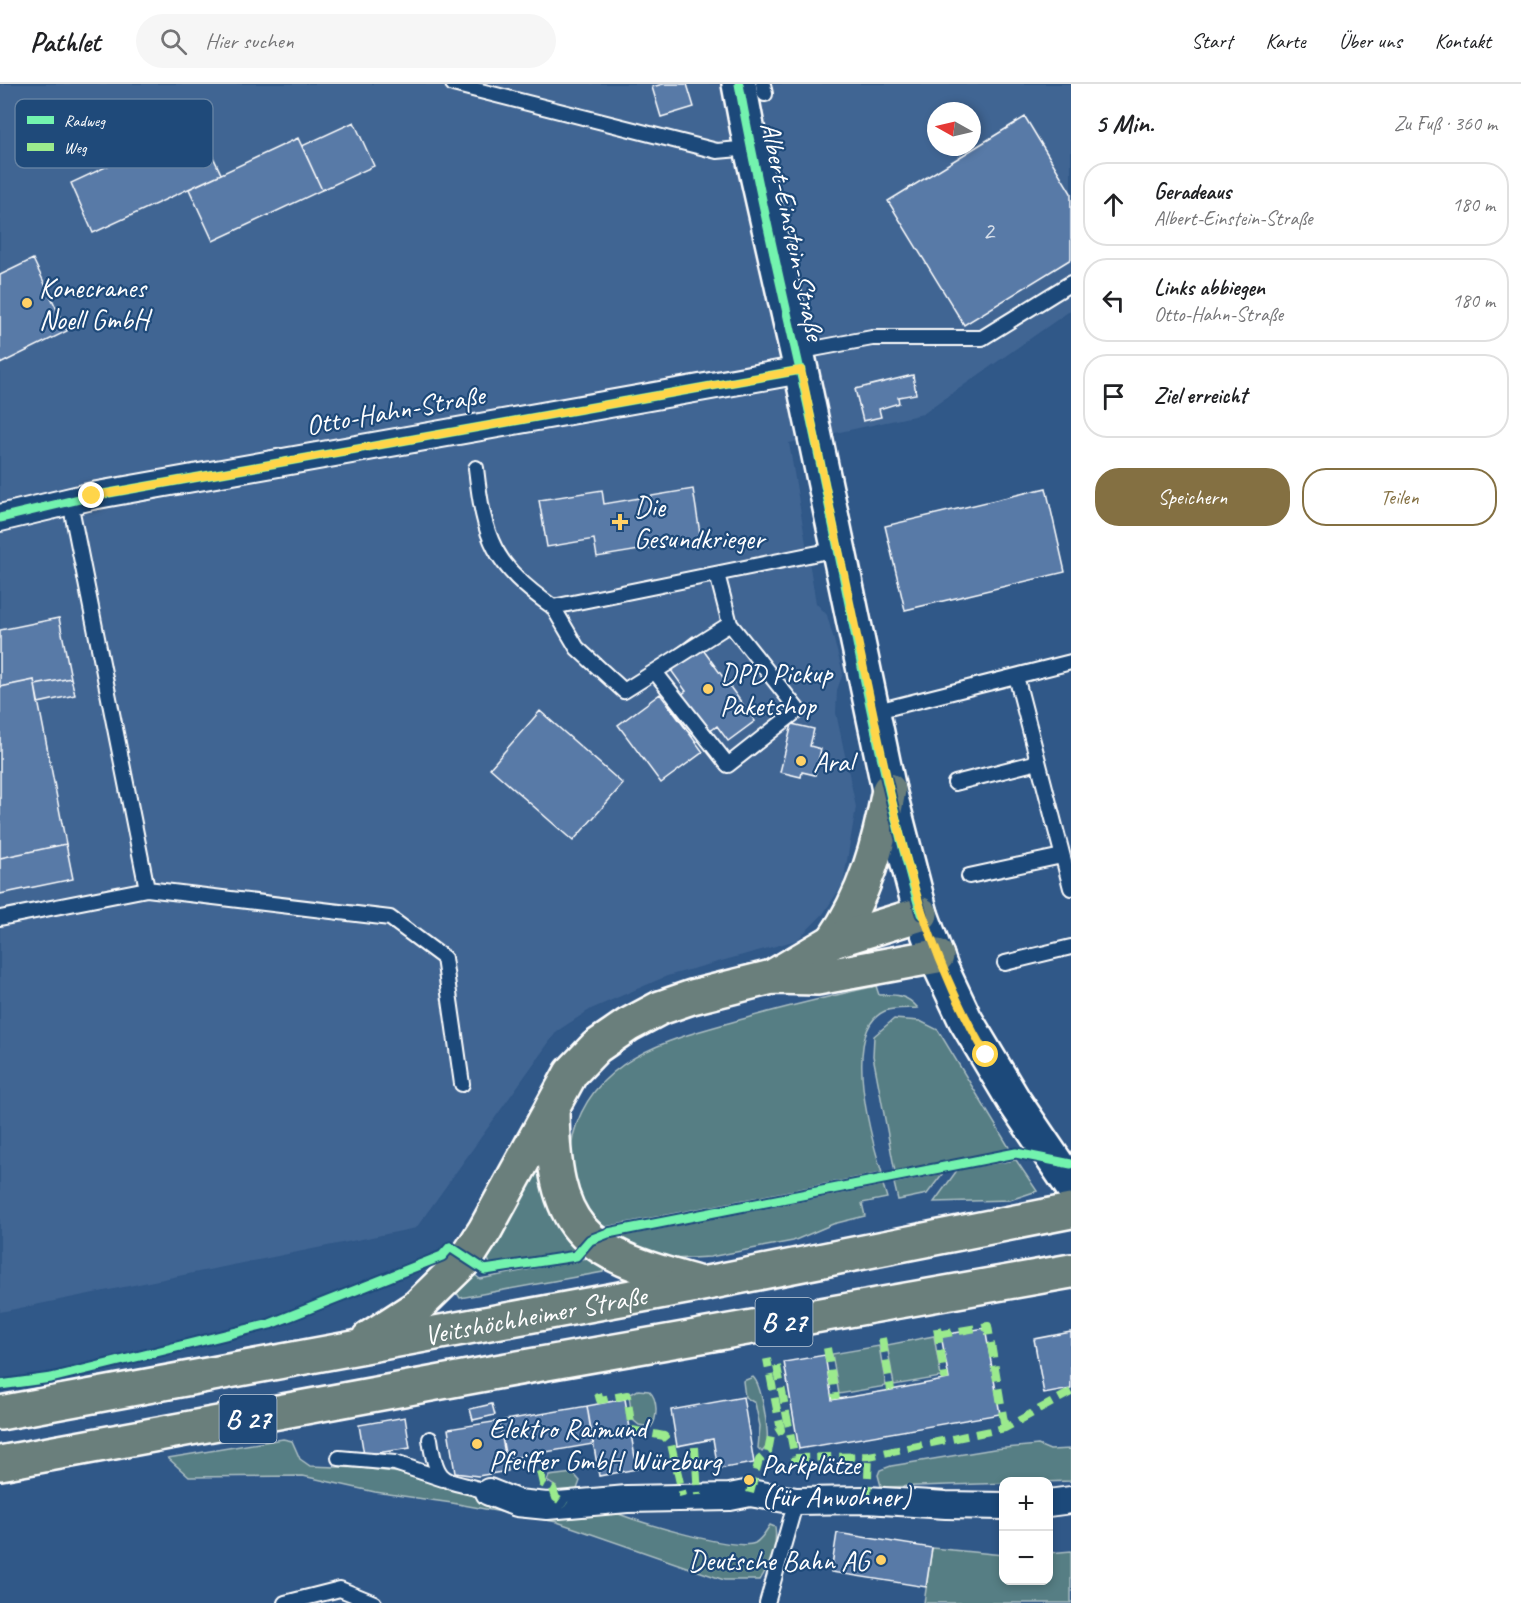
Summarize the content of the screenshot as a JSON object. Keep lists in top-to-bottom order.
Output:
{
  "streets": {
    "highway": ["Veitshöchheimer Straße", "B 27"],
    "street": ["Albert-Einstein-Straße", "Otto-Hahn-Straße"]
  },
  "crossings": [
    ["Albert-Einstein-Straße", "Otto-Hahn-Straße"]
  ],
  "places": {
    "other": [
      "Konecranes Noell GmbH",
      "DPD Pickup Paketshop",
      "Aral",
      "Elektro Raimund Pfeiffer GmbH Würzburg",
      "Parkplätze (für Anwohner)",
      "Deutsche Bahn AG"
    ],
    "health": ["Die Gesundkrieger"]
  },
  "house_numbers": ["2"],
  "legend": ["Radweg", "Weg"],
  "north": "left",
  "page": {
    "header": "Pathlet",
    "search": "Hier suchen",
    "nav": [
      "Start",
      "Karte",
      "Über uns",
      "Kontakt"
    ],
    "heading": ["5 Min.", "Zu Fuß · 360 m"],
    "list": [
      ["Geradeaus", "Albert-Einstein-Straße", "180 m"],
      ["Links abbiegen", "Otto-Hahn-Straße", "180 m"],
      "Ziel erreicht"
    ],
    "buttons": ["Speichern", "Teilen"],
    "map_buttons": ["+", "−"]
  }
}
